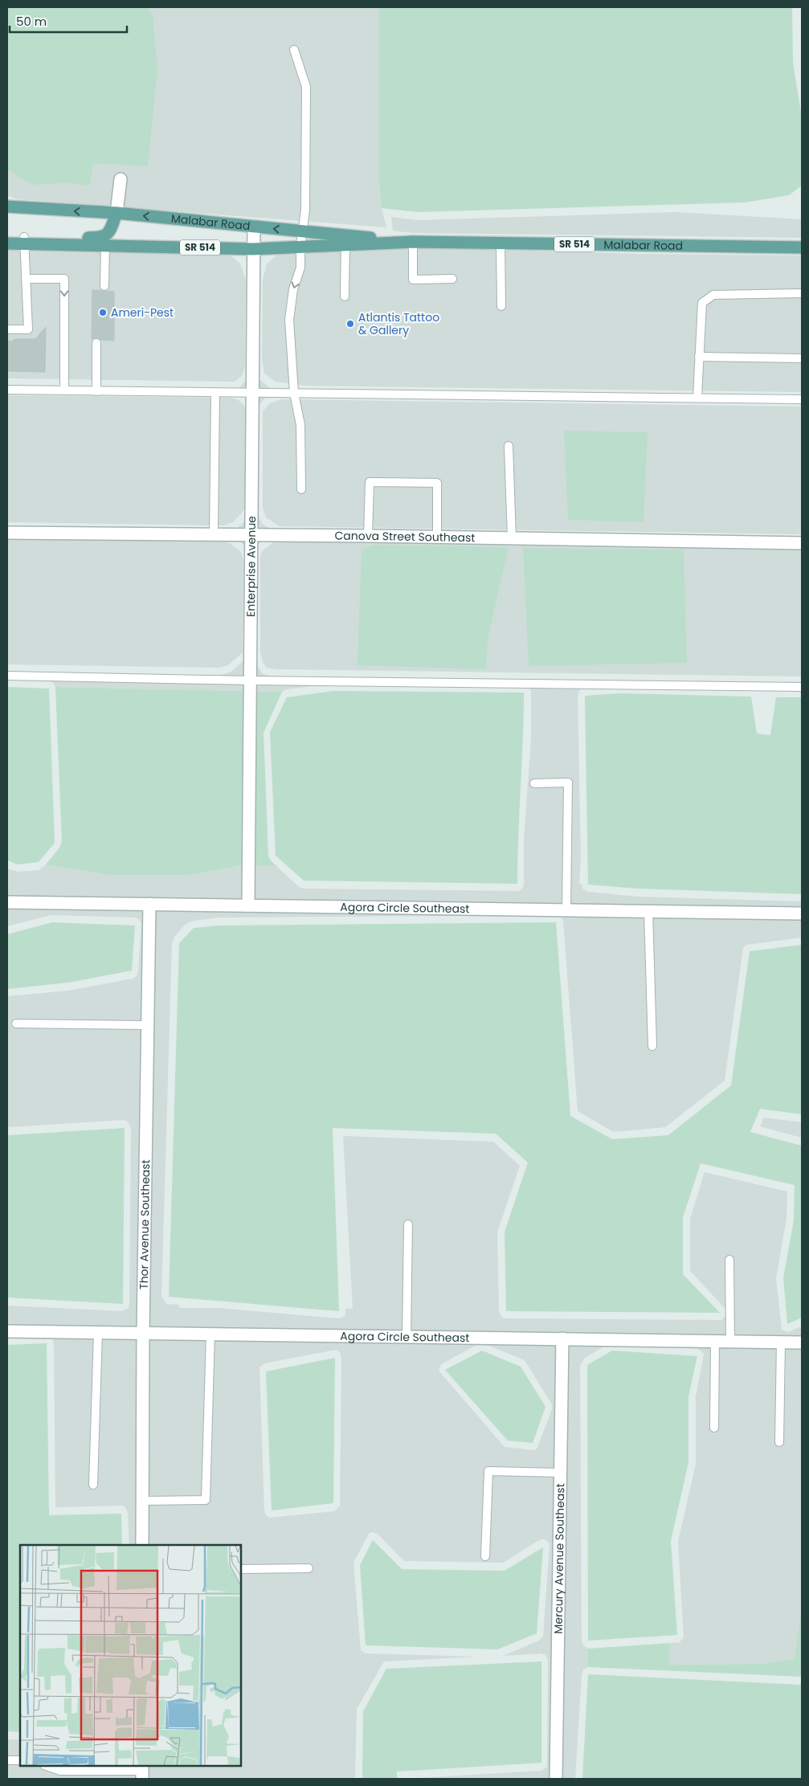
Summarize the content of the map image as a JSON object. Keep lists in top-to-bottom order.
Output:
{
  "streets": {
    "main road": ["Malabar Road", "SR 514"],
    "street": [
      "Canova Street Southeast",
      "Enterprise Avenue",
      "Agora Circle Southeast",
      "Thor Avenue Southeast",
      "Mercury Avenue Southeast"
    ]
  },
  "crossings": [
    ["Malabar Road", "Enterprise Avenue"],
    ["Canova Street Southeast", "Enterprise Avenue"],
    ["Enterprise Avenue", "Agora Circle Southeast"],
    ["Agora Circle Southeast", "Thor Avenue Southeast"],
    ["Agora Circle Southeast", "Mercury Avenue Southeast"]
  ],
  "places": ["Ameri-Pest", "Atlantis Tattoo & Gallery"],
  "scale_bar": "50 m"
}
